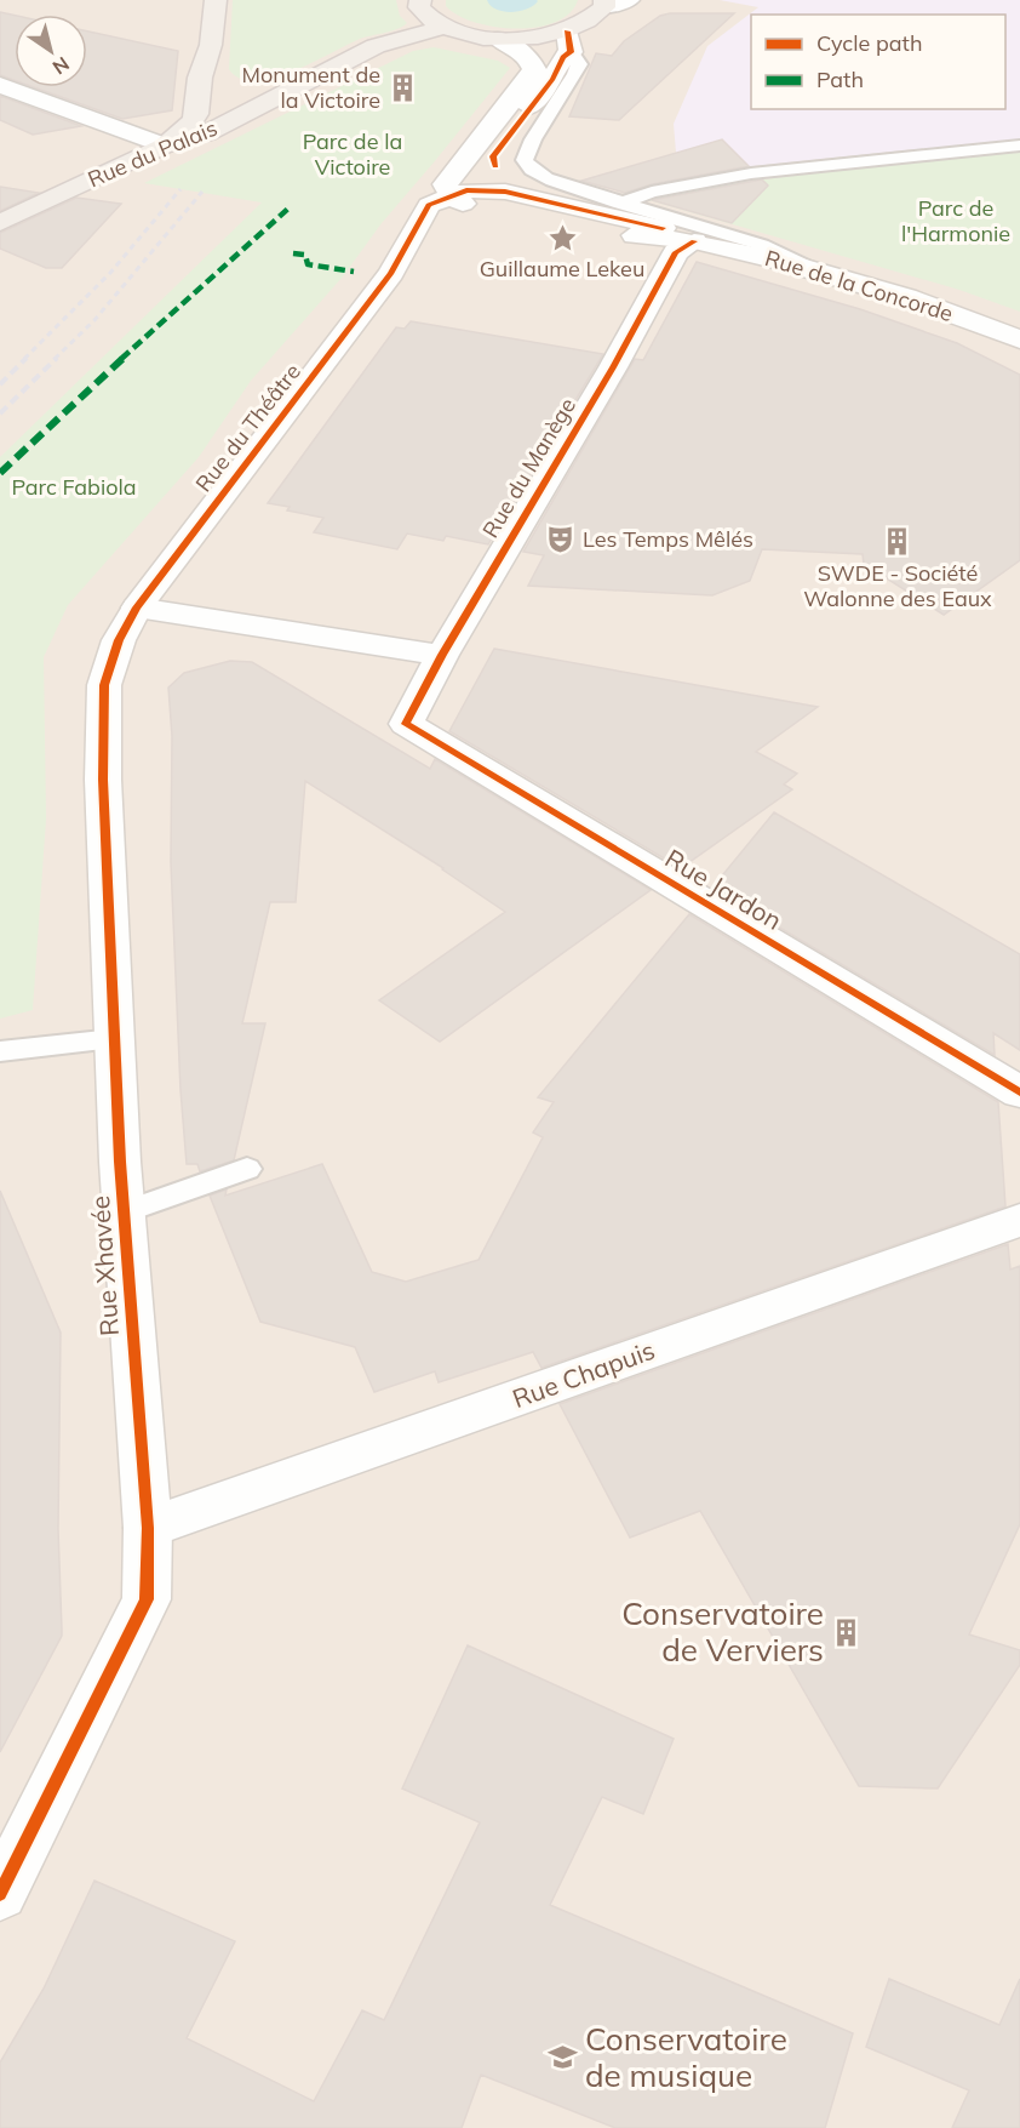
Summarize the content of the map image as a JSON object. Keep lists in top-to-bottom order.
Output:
{
  "streets": {
    "main road": ["Rue du Palais"],
    "street": [
      "Rue de la Concorde",
      "Rue du Théâtre",
      "Rue du Manège",
      "Rue Jardon",
      "Rue Xhavée",
      "Rue Chapuis"
    ]
  },
  "crossings": [
    ["Rue de la Concorde", "Rue du Manège"],
    ["Rue du Théâtre", "Rue Xhavée"],
    ["Rue du Manège", "Rue Jardon"],
    ["Rue Xhavée", "Rue Chapuis"]
  ],
  "parks": ["Parc de la Victoire", "Parc de l'Harmonie", "Parc Fabiola"],
  "places": {
    "building": ["Monument de la Victoire", "SWDE - Société Walonne des Eaux", "Conservatoire de Verviers"],
    "place": ["Guillaume Lekeu"],
    "theatre": ["Les Temps Mêlés"],
    "school or university": ["Conservatoire de musique"]
  },
  "legend": ["Cycle path", "Path"],
  "north": "bottom right"
}
